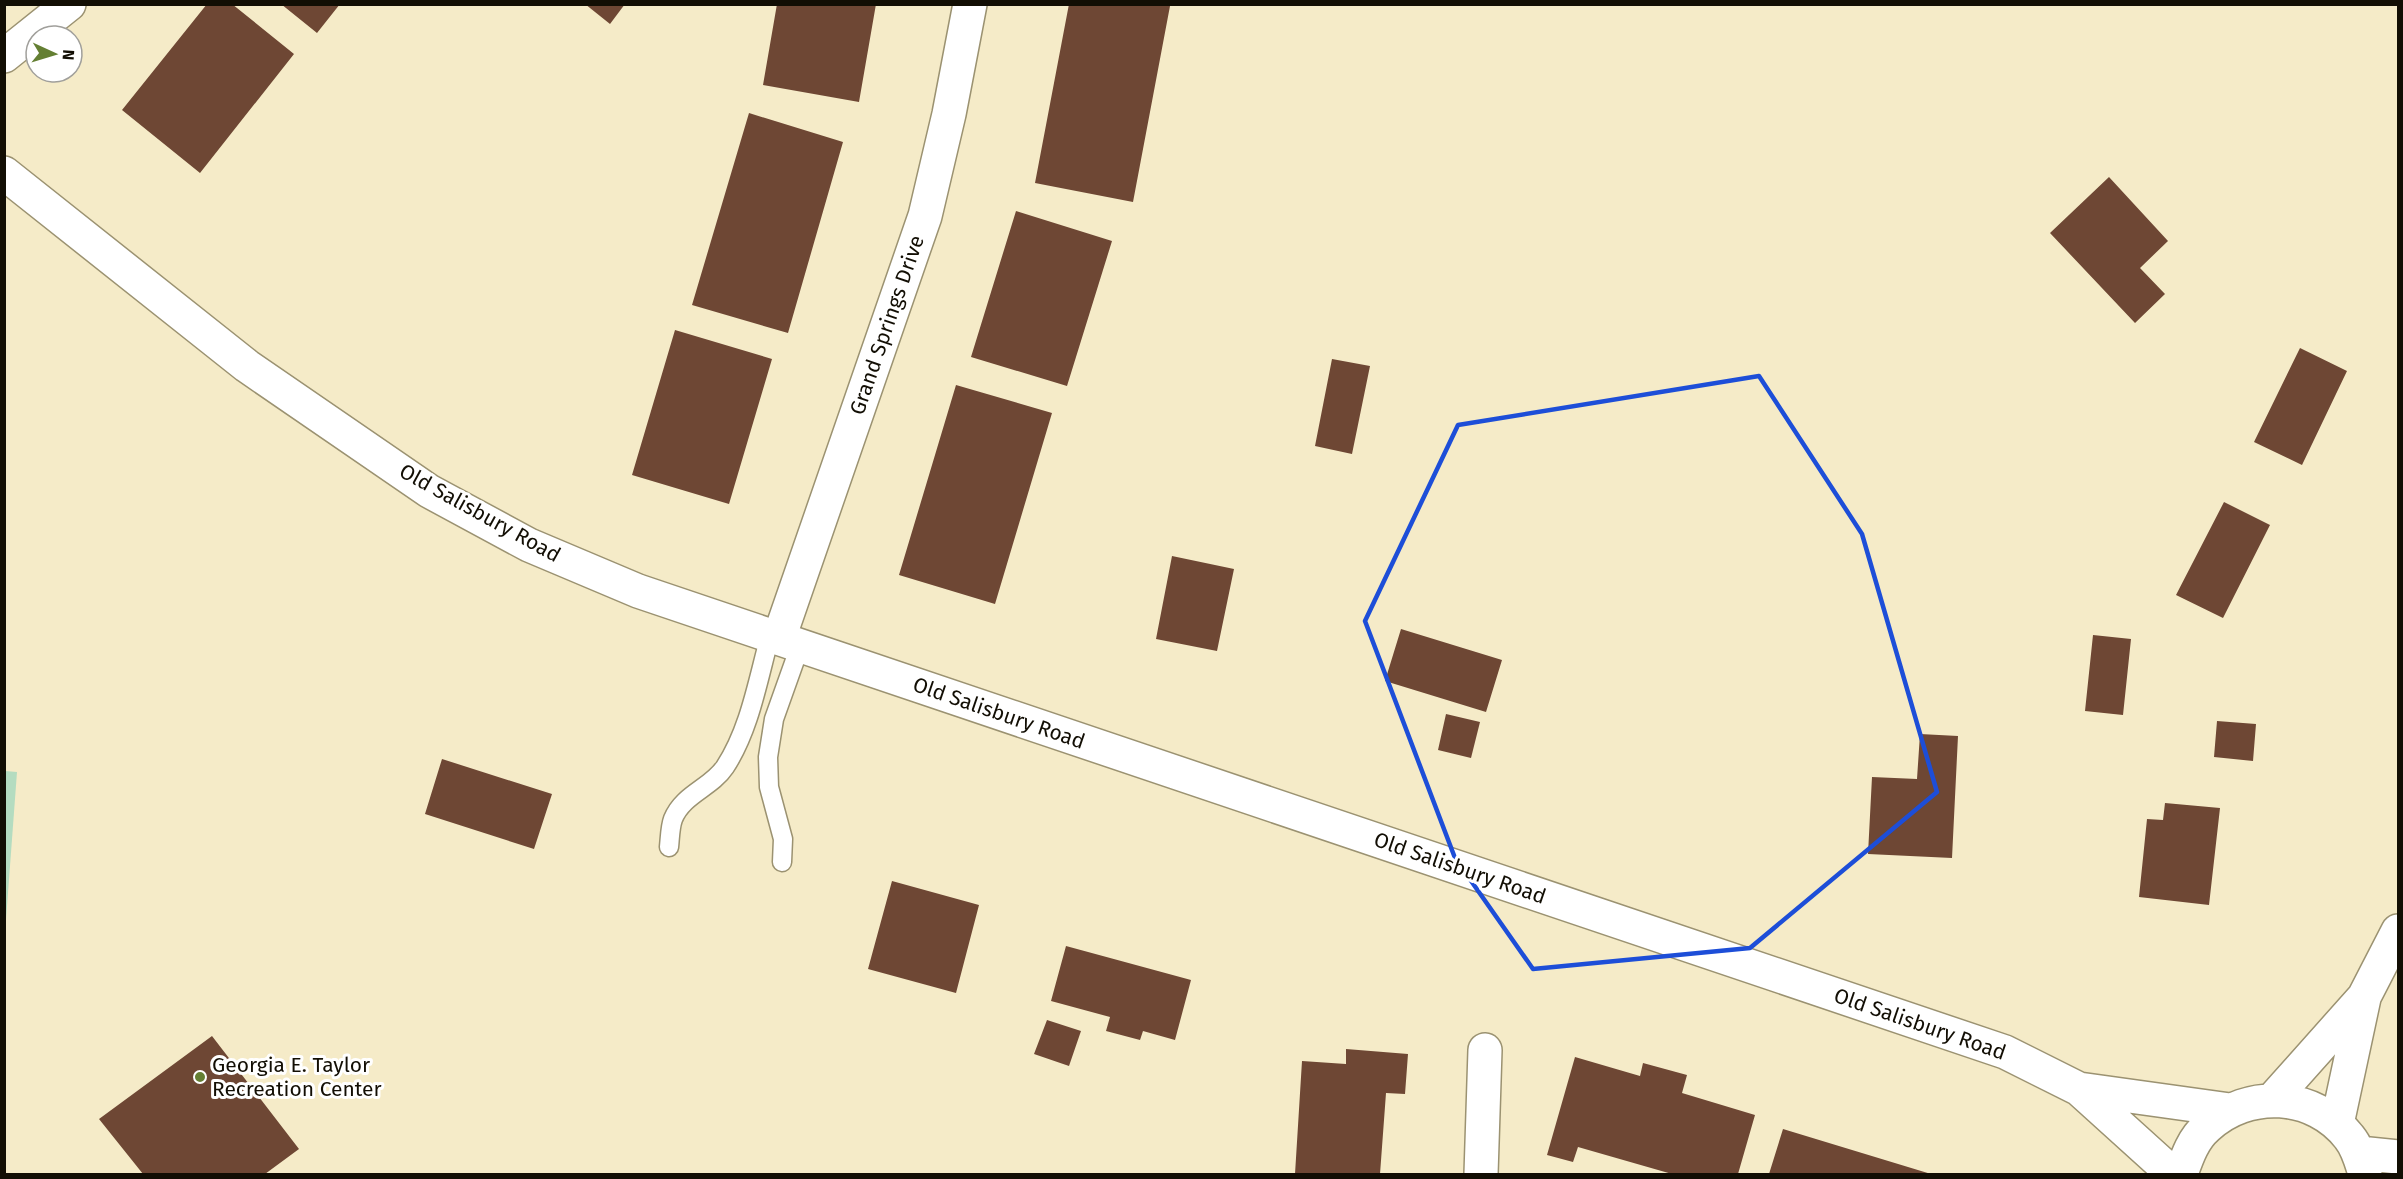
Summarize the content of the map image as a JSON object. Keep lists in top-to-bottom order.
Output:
{
  "streets": {
    "main road": ["Grand Springs Drive", "Old Salisbury Road"]
  },
  "crossings": [
    ["Grand Springs Drive", "Old Salisbury Road"]
  ],
  "places": ["Georgia E. Taylor Recreation Center"],
  "north": "right"
}
